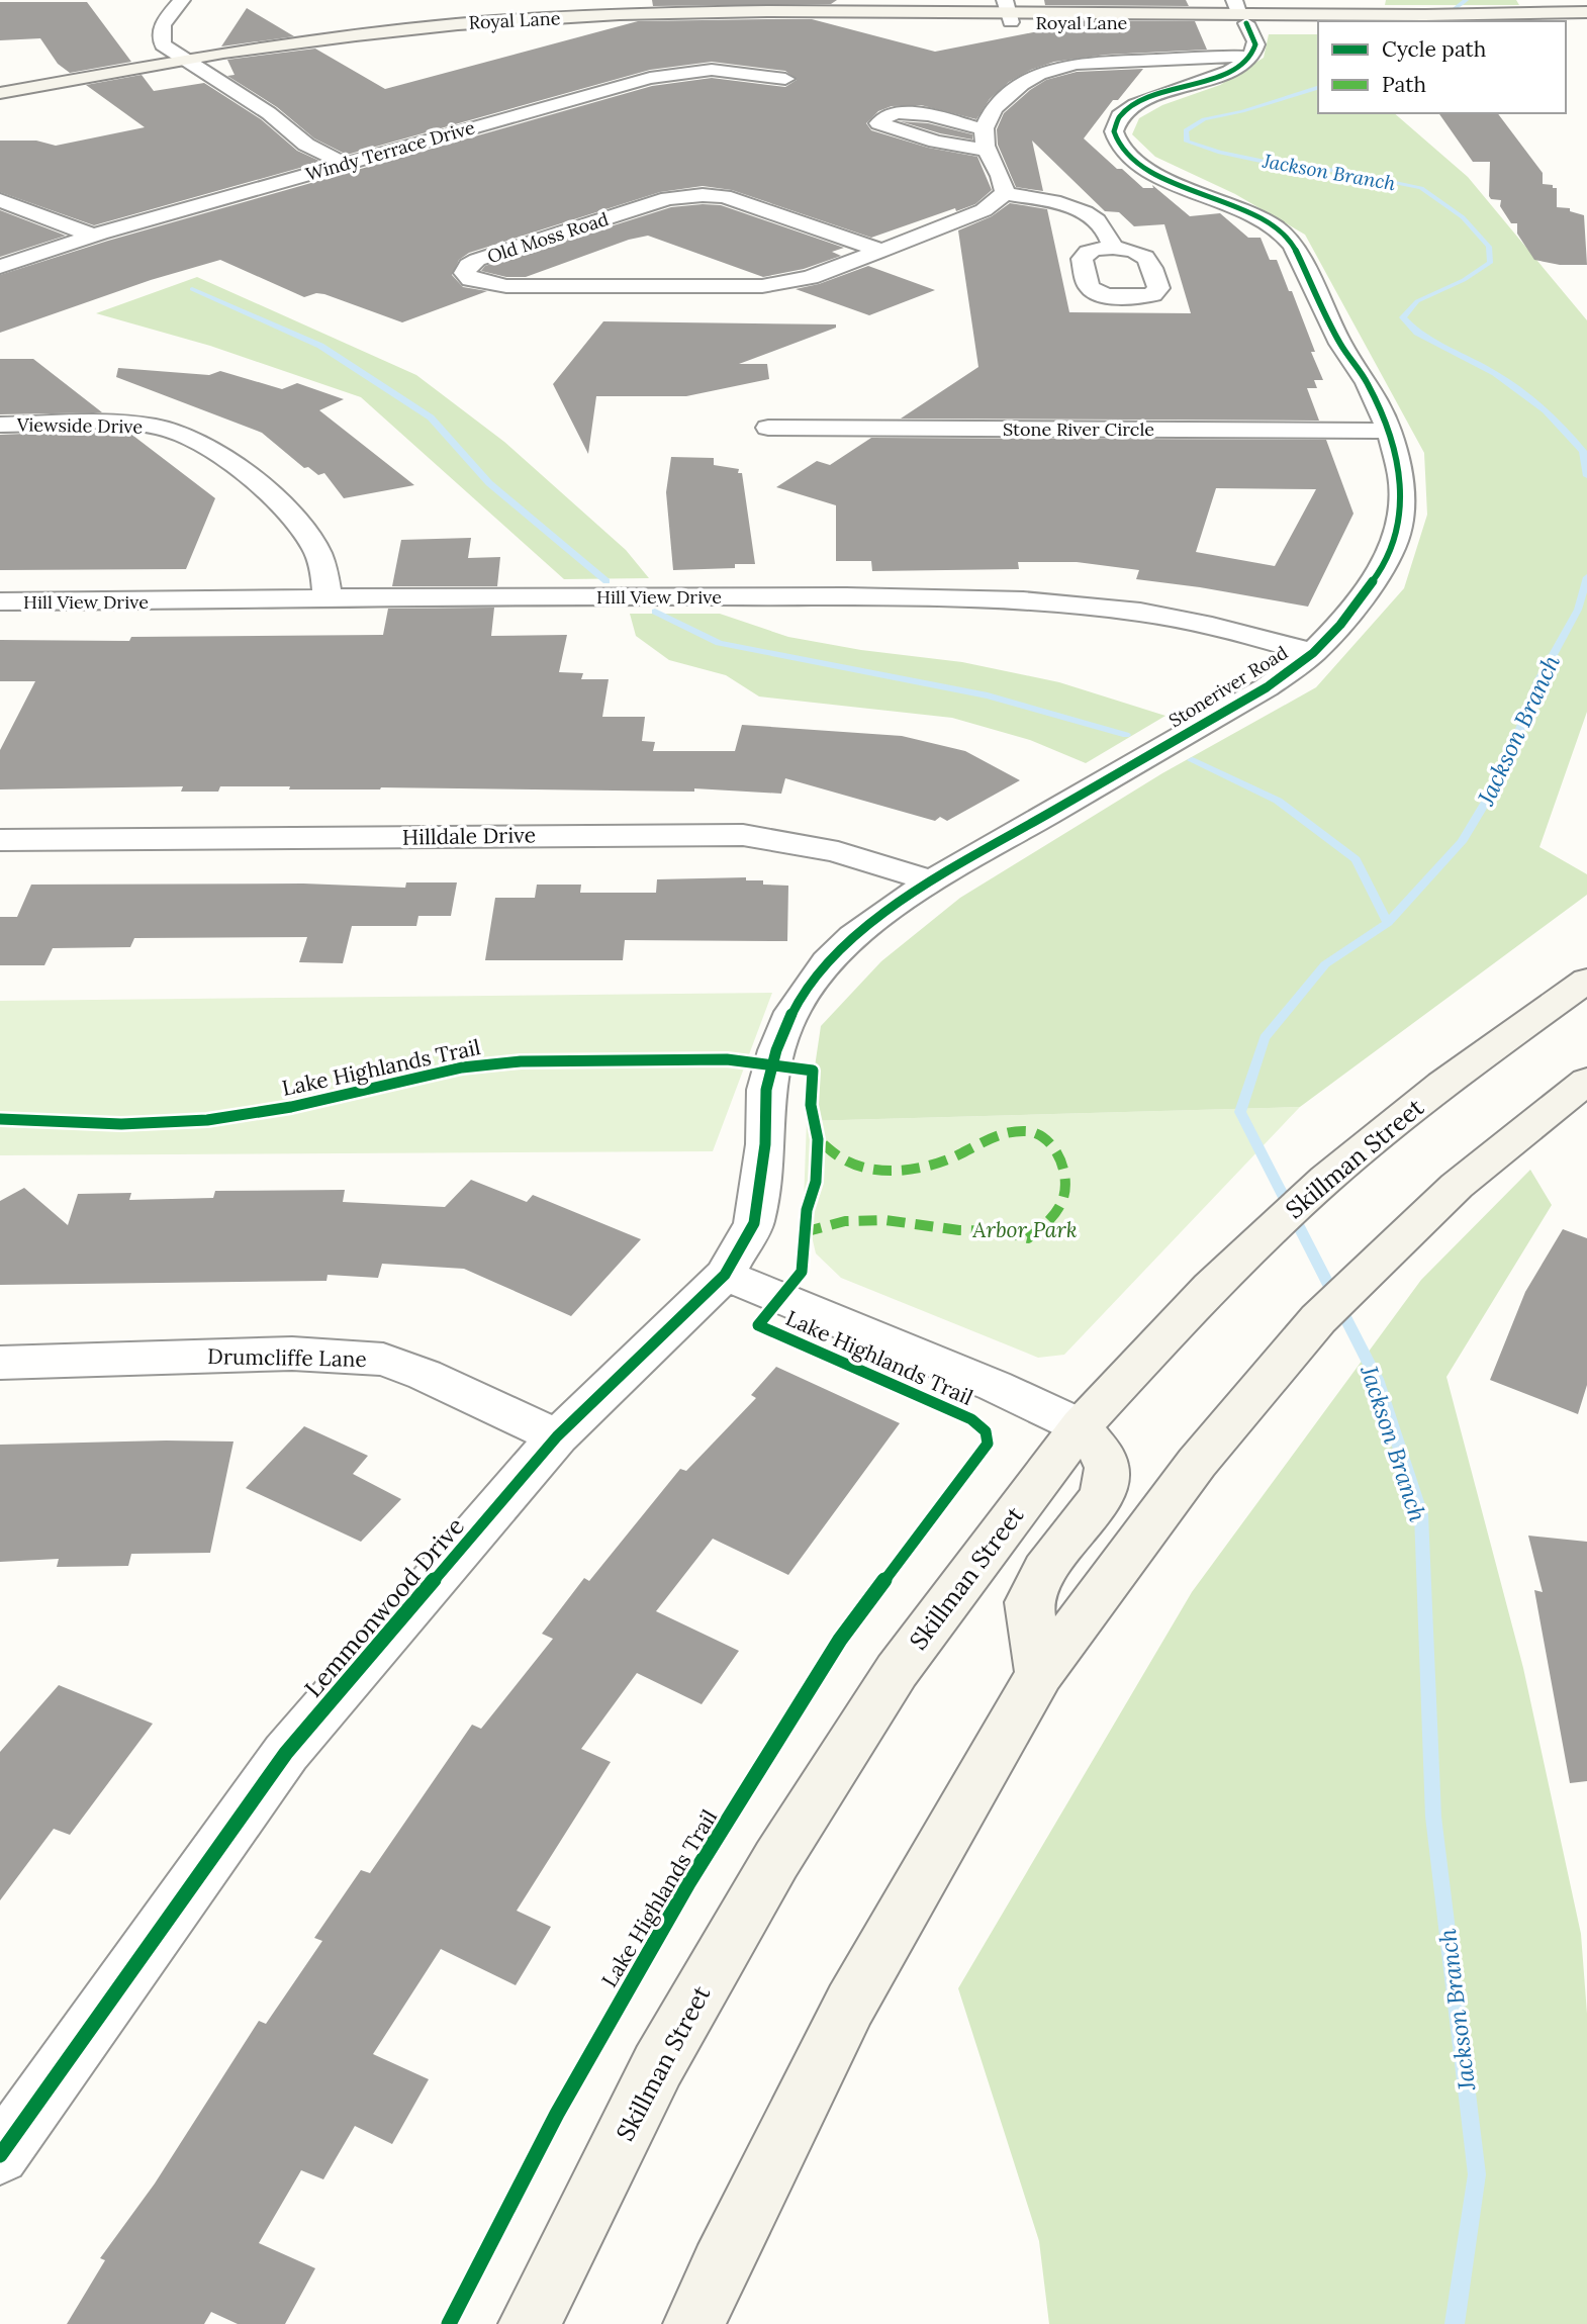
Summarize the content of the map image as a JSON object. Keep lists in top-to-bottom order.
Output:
{
  "streets": {
    "main road": ["Royal Lane", "Skillman Street"],
    "street": [
      "Windy Terrace Drive",
      "Old Moss Road",
      "Viewside Drive",
      "Stone River Circle",
      "Hill View Drive",
      "Stoneriver Road",
      "Hilldale Drive",
      "Drumcliffe Lane",
      "Lemmonwood Drive"
    ],
    "cycle path": ["Lake Highlands Trail"]
  },
  "crossings": [
    ["Viewside Drive", "Hill View Drive"],
    ["Stone River Circle", "Stoneriver Road"],
    ["Hill View Drive", "Stoneriver Road"],
    ["Stoneriver Road", "Hilldale Drive"],
    ["Stoneriver Road", "Lemmonwood Drive"],
    ["Drumcliffe Lane", "Lemmonwood Drive"]
  ],
  "water": ["Jackson Branch"],
  "parks": ["Arbor Park"],
  "legend": ["Cycle path", "Path"]
}
